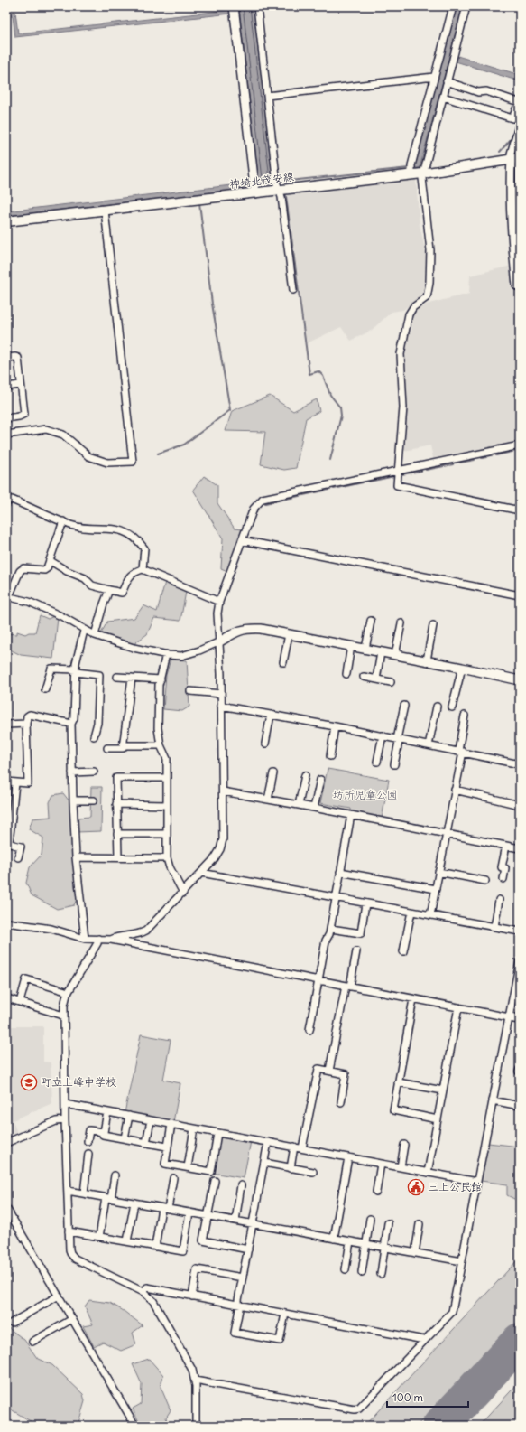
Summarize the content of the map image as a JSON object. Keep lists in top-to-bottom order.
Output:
{
  "streets": {
    "main road": ["神埼北茂安線"]
  },
  "parks": ["坊所児童公園"],
  "places": {
    "school or university": ["町立上峰中学校"],
    "public building": ["三上公民館"]
  },
  "scale_bar": "100 m"
}
